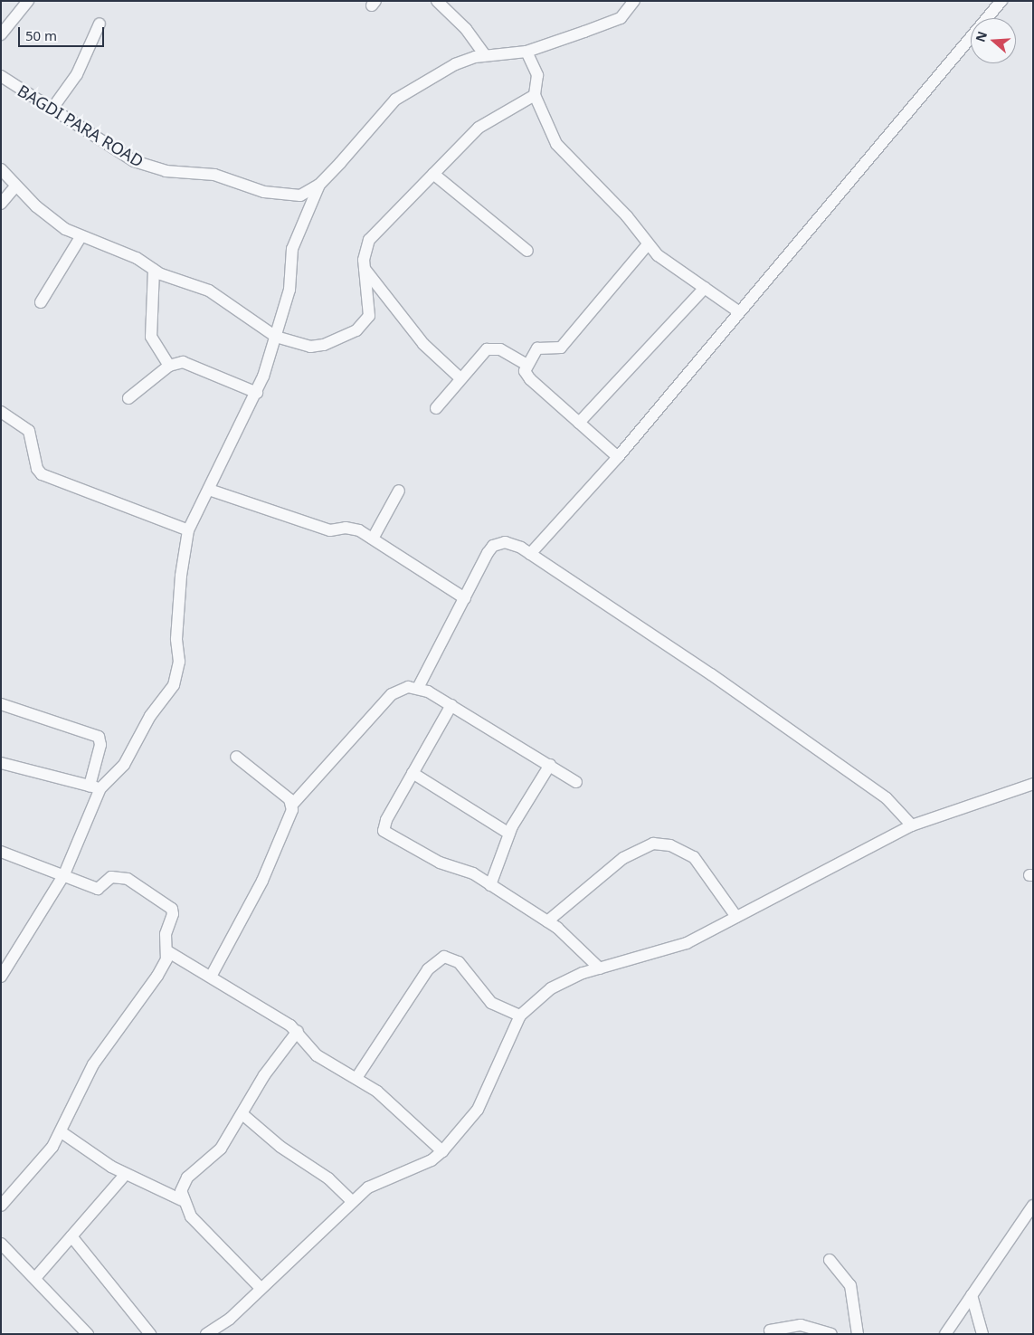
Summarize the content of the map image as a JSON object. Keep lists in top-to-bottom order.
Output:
{
  "streets": {
    "street": ["BAGDI PARA ROAD"]
  },
  "scale_bar": "50 m",
  "north": "left"
}
